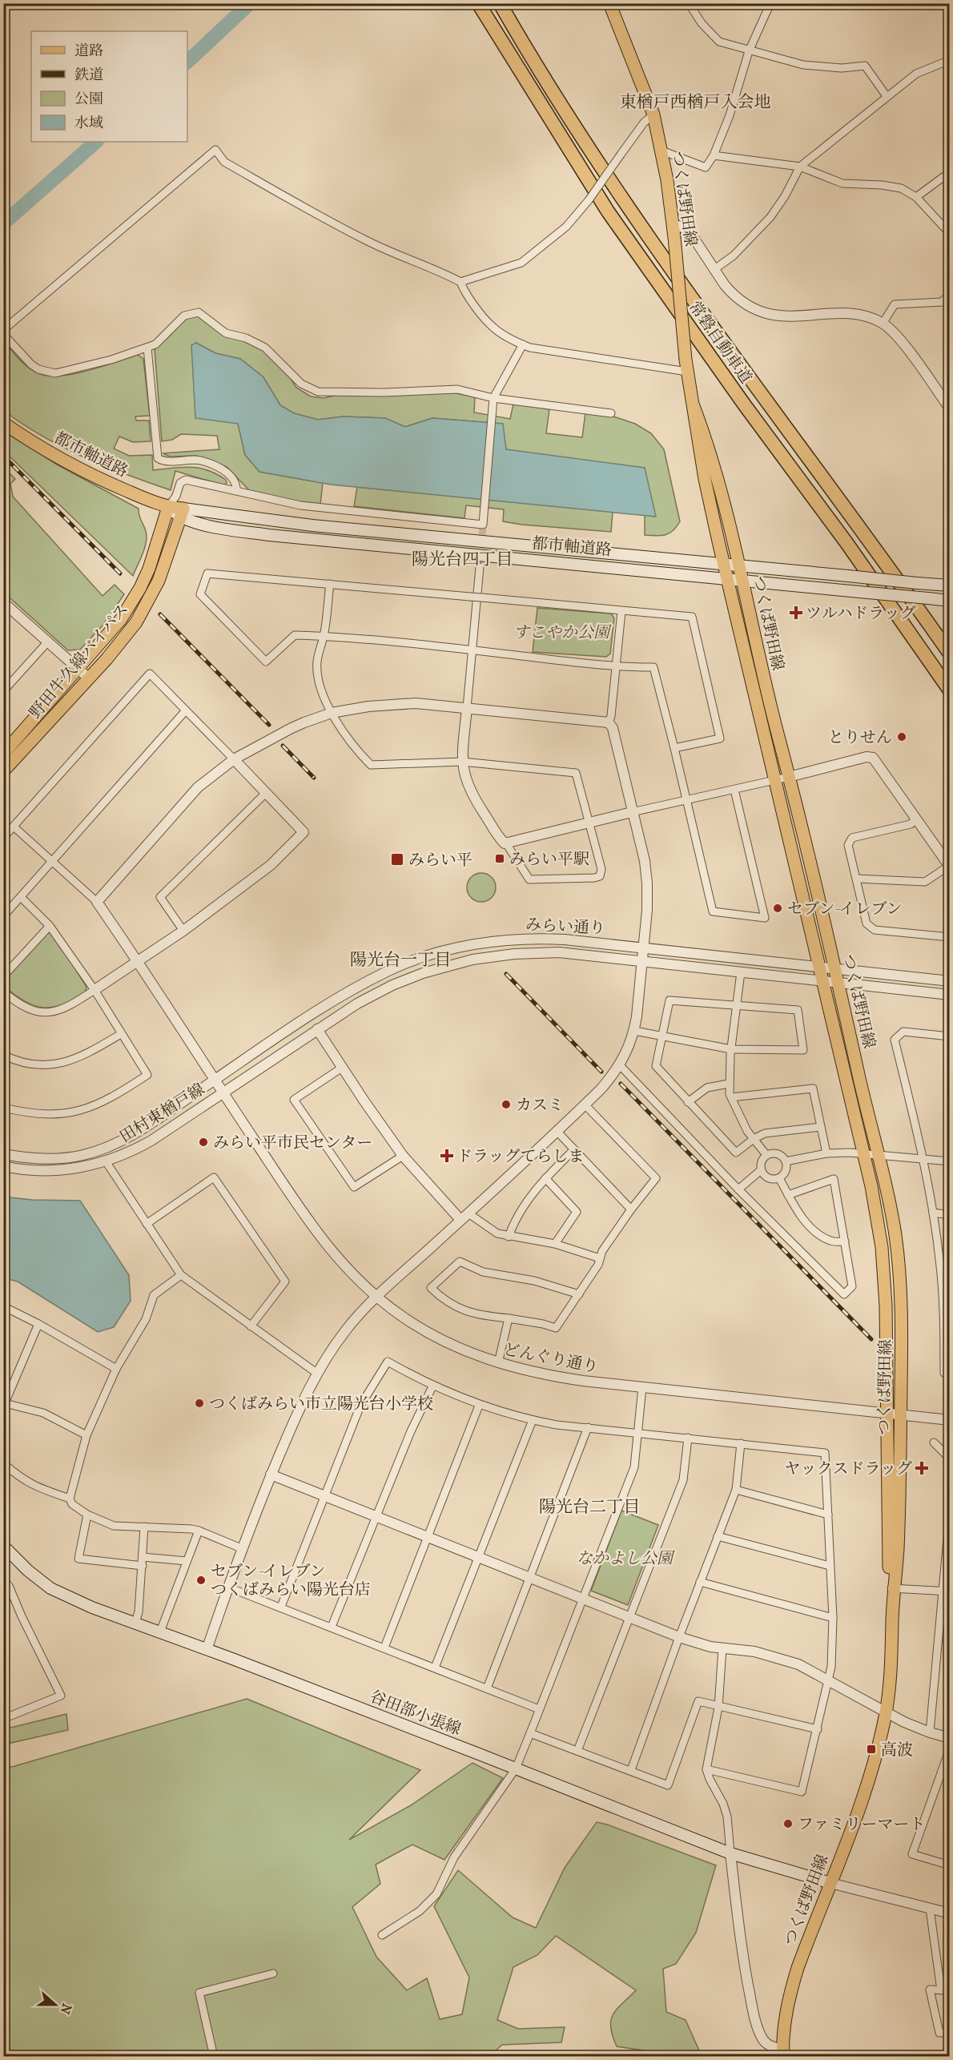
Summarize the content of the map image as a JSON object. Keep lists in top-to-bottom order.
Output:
{
  "streets": {
    "highway": ["常磐自動車道"],
    "main road": [
      "つくば野田線",
      "都市軸道路",
      "野田牛久線バイパス",
      "谷田部小張線"
    ],
    "street": ["みらい通り", "田村東楢戸線", "どんぐり通り"]
  },
  "crossings": [
    ["つくば野田線", "都市軸道路"],
    ["つくば野田線", "みらい通り"],
    ["つくば野田線", "どんぐり通り"],
    ["つくば野田線", "谷田部小張線"],
    ["都市軸道路", "野田牛久線バイパス"],
    ["みらい通り", "田村東楢戸線"],
    ["みらい通り", "どんぐり通り"],
    ["田村東楢戸線", "どんぐり通り"]
  ],
  "districts": [
    "東楢戸西楢戸入会地",
    "陽光台四丁目",
    "陽光台一丁目",
    "陽光台二丁目"
  ],
  "parks": ["すこやか公園", "なかよし公園"],
  "places": {
    "health": ["ツルハドラッグ", "ドラッグてらしま", "ヤックスドラッグ"],
    "other": [
      "とりせん",
      "セブン-イレブン",
      "カスミ",
      "みらい平市民センター",
      "つくばみらい市立陽光台小学校",
      "セブン-イレブン つくばみらい陽光台店",
      "ファミリーマート"
    ],
    "transit": ["みらい平駅", "みらい平", "高波"]
  },
  "legend": [
    "道路",
    "鉄道",
    "公園",
    "水域"
  ],
  "north": "right"
}
